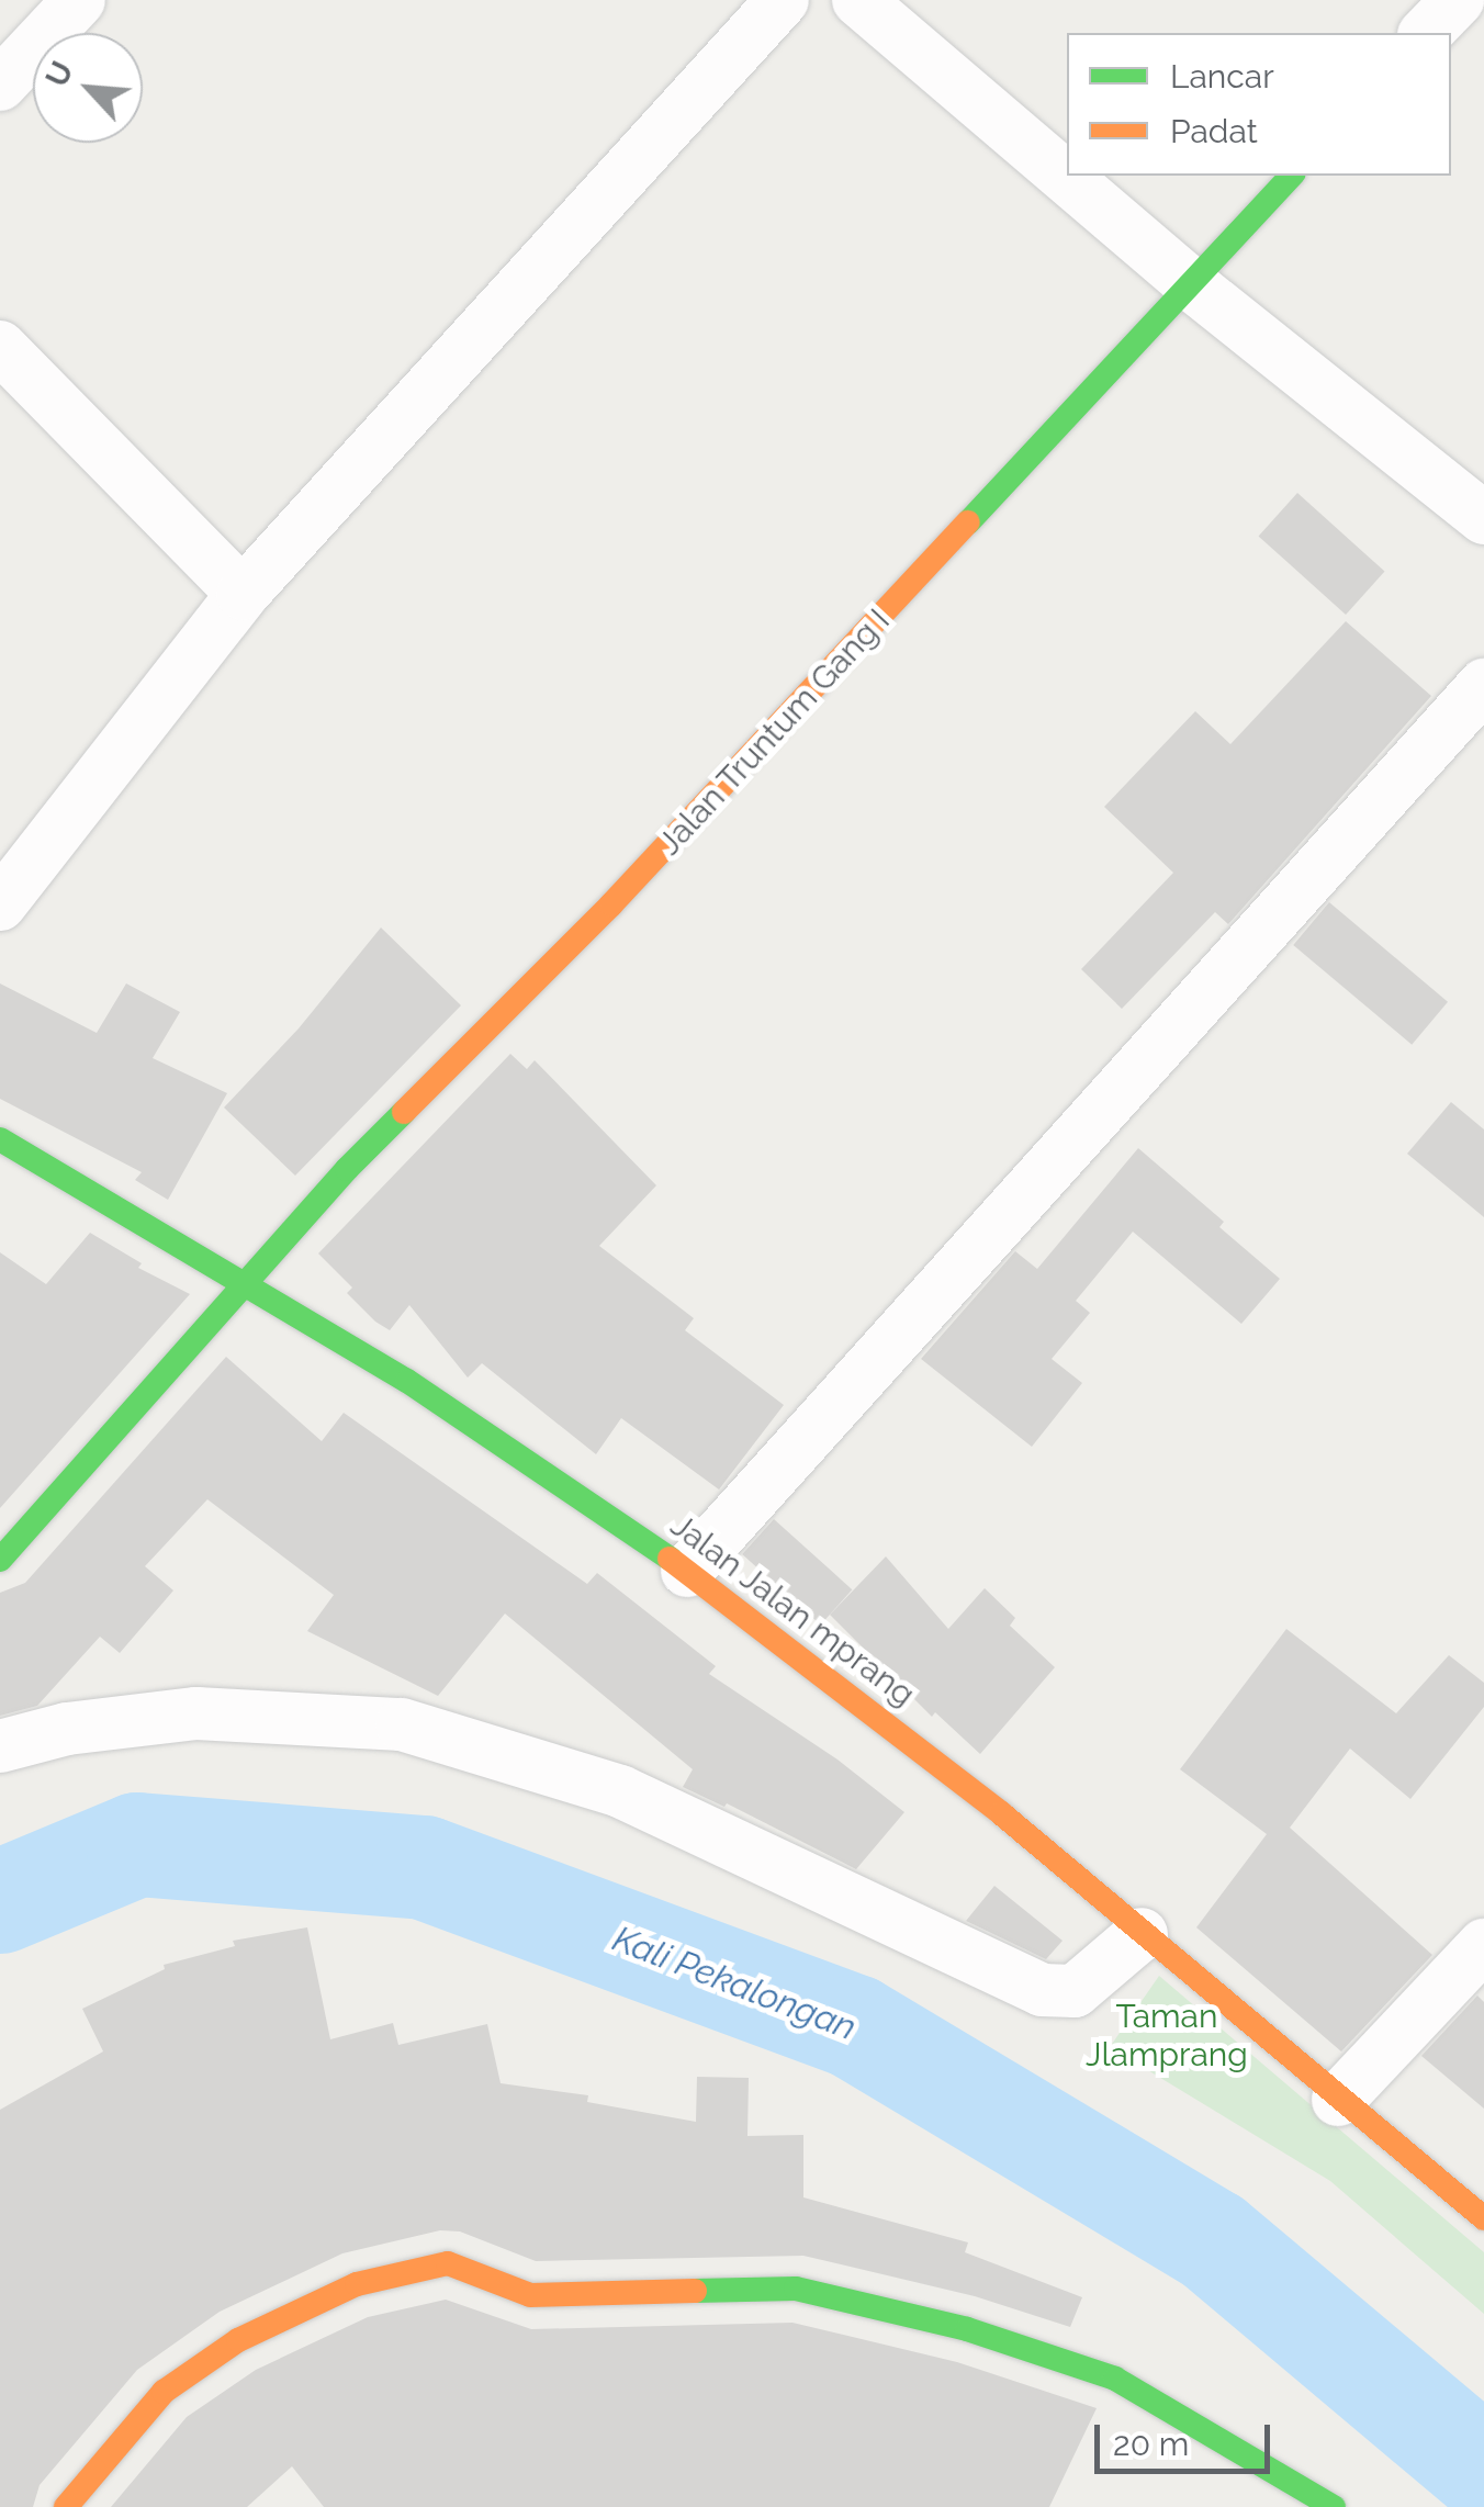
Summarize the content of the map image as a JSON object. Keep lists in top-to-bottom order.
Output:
{
  "streets": {
    "street": ["Jalan Truntum Gang I", "Jalan Jalan mprang"]
  },
  "crossings": [
    ["Jalan Truntum Gang I", "Jalan Jalan mprang"]
  ],
  "water": ["Kali Pekalongan"],
  "parks": ["Taman Jlamprang"],
  "legend": ["Lancar", "Padat"],
  "scale_bar": "20 m",
  "north": "top left"
}
